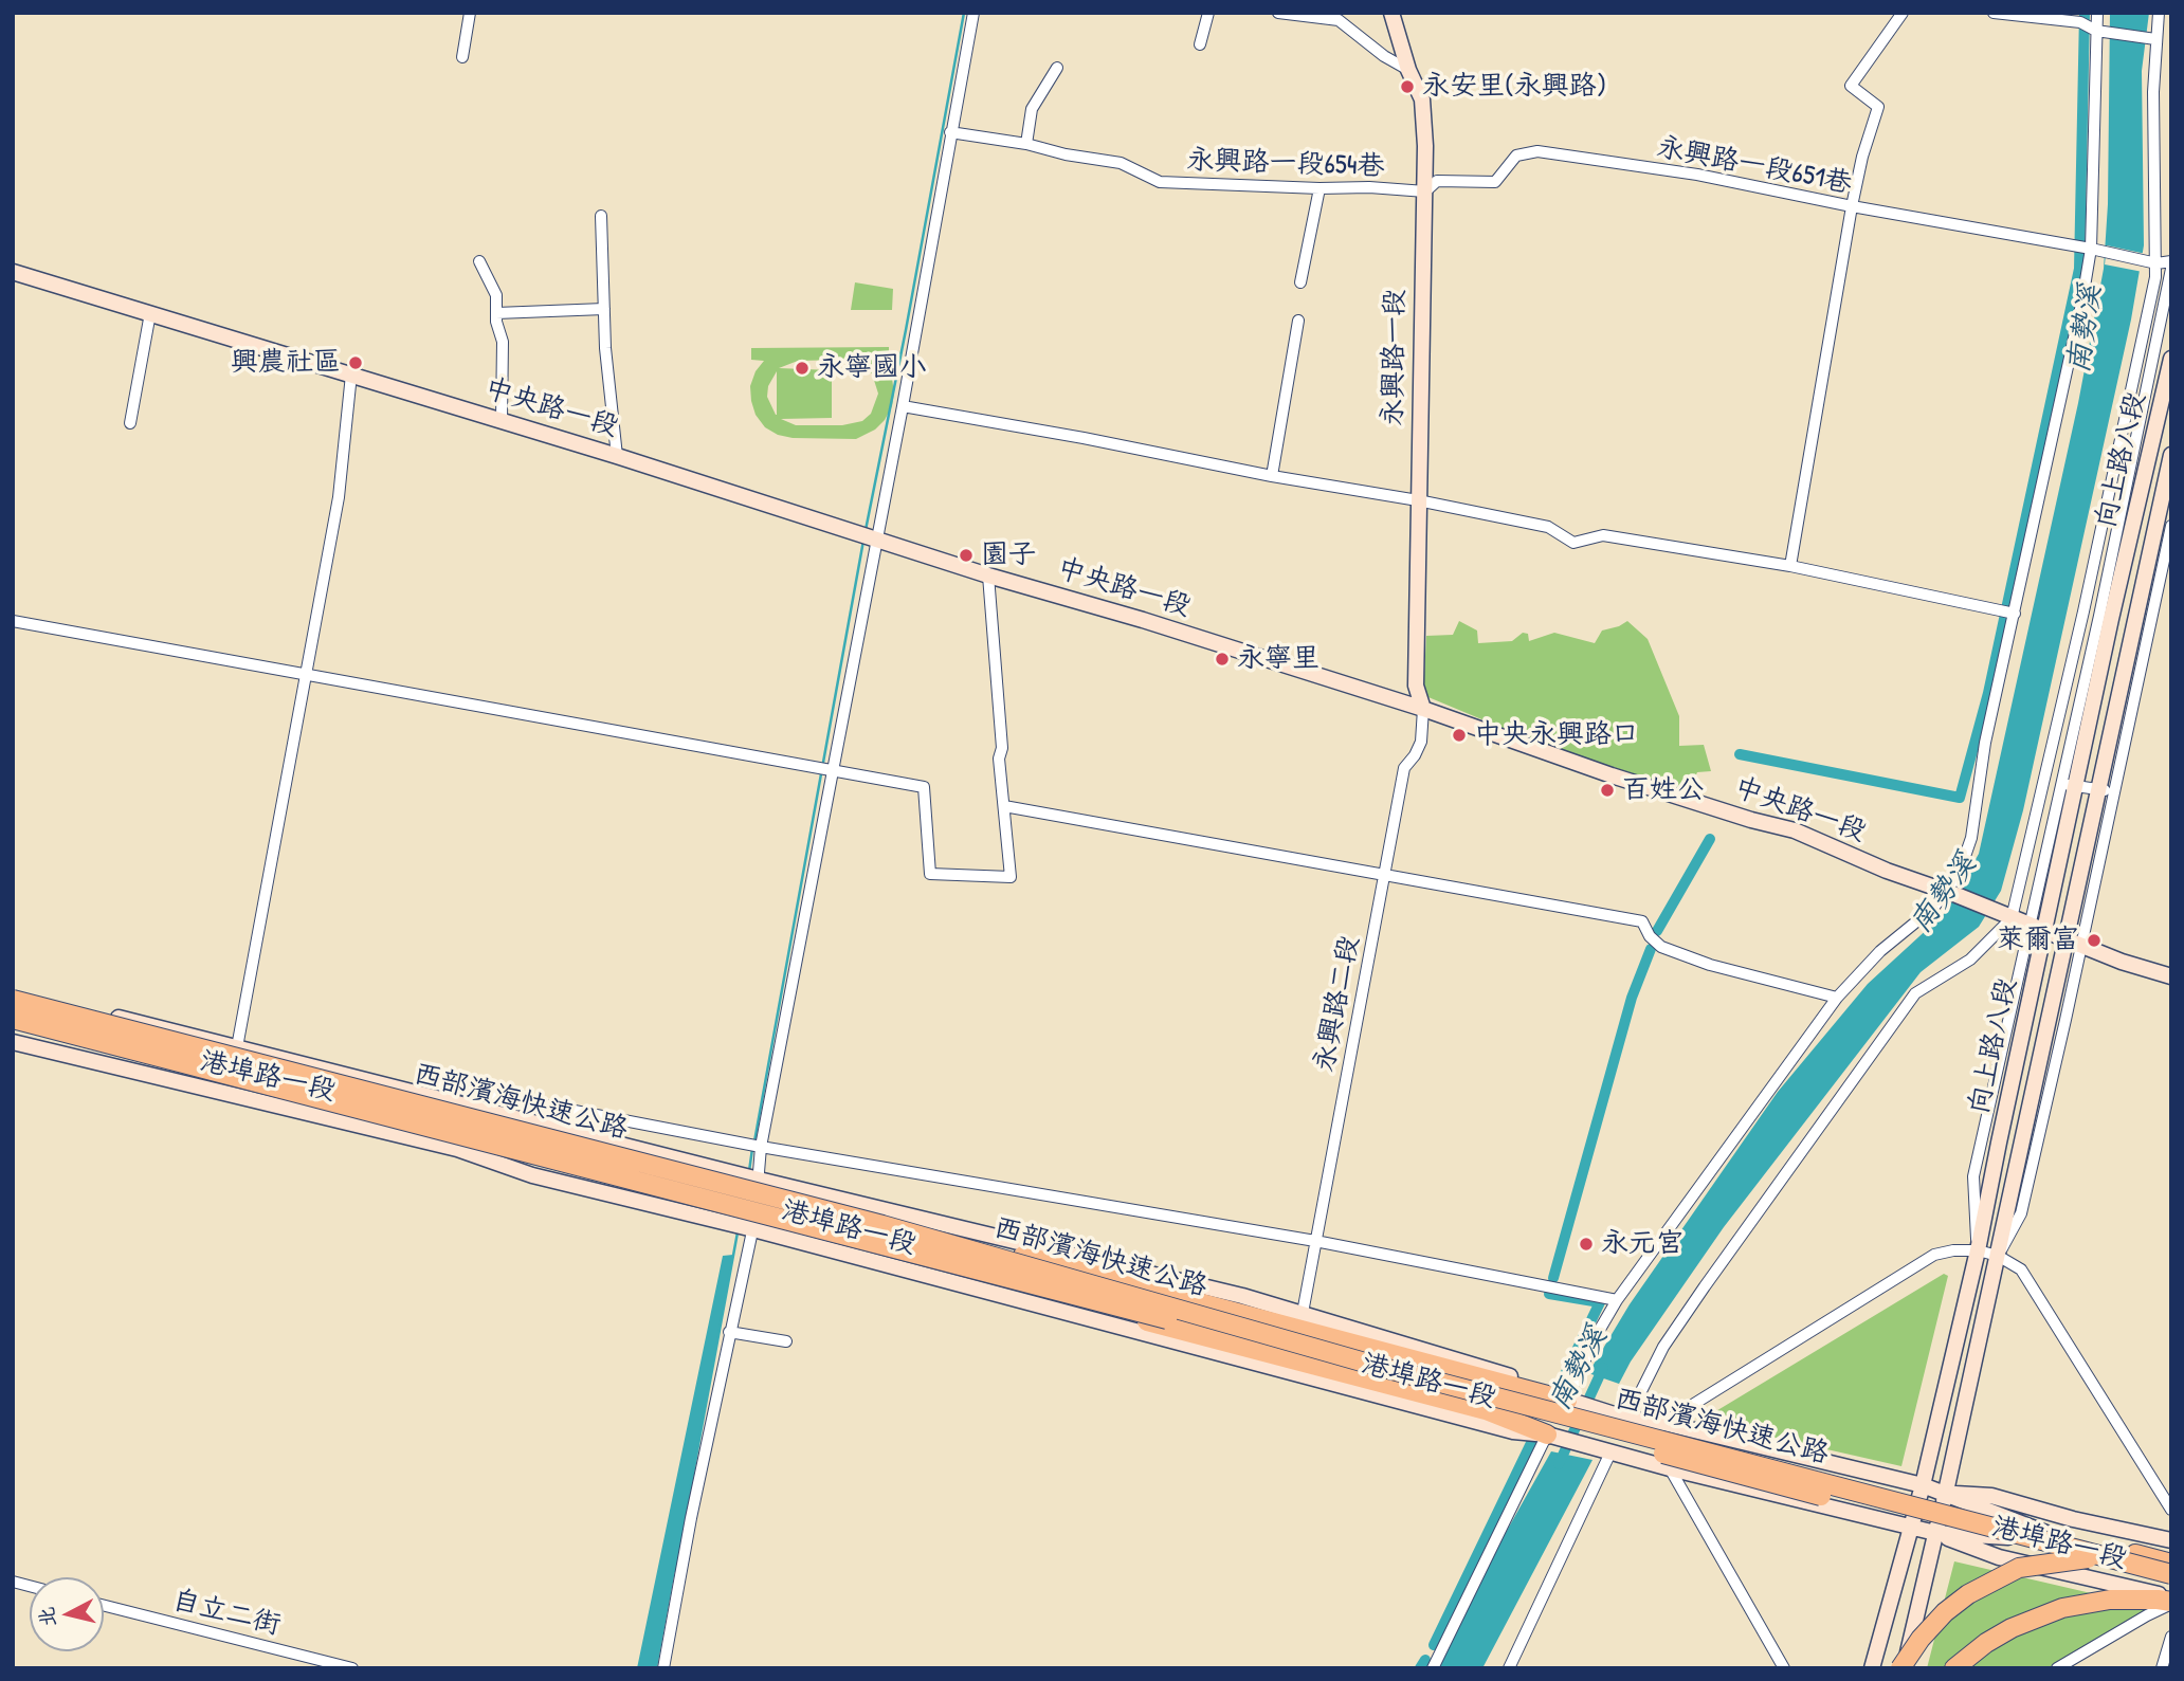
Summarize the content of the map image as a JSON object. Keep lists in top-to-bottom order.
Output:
{
  "streets": {
    "highway": ["西部濱海快速公路"],
    "street": [
      "永興路一段654巷",
      "永興路一段651巷",
      "永興路一段",
      "中央路一段",
      "向上路八段",
      "永興路二段",
      "港埠路一段",
      "自立二街"
    ]
  },
  "crossings": [
    ["永興路一段654巷", "永興路一段651巷"],
    ["永興路一段654巷", "永興路一段"],
    ["永興路一段651巷", "永興路一段"],
    ["永興路一段", "中央路一段"],
    ["永興路一段", "永興路二段"],
    ["中央路一段", "永興路二段"],
    ["向上路八段", "港埠路一段"],
    ["永興路二段", "港埠路一段"],
    ["港埠路一段", "西部濱海快速公路"]
  ],
  "water": ["南勢溪"],
  "places": [
    "永安里(永興路)",
    "興農社區",
    "永寧國小",
    "園子",
    "永寧里",
    "中央永興路口",
    "百姓公",
    "萊爾富",
    "永元宮"
  ],
  "north": "left"
}
